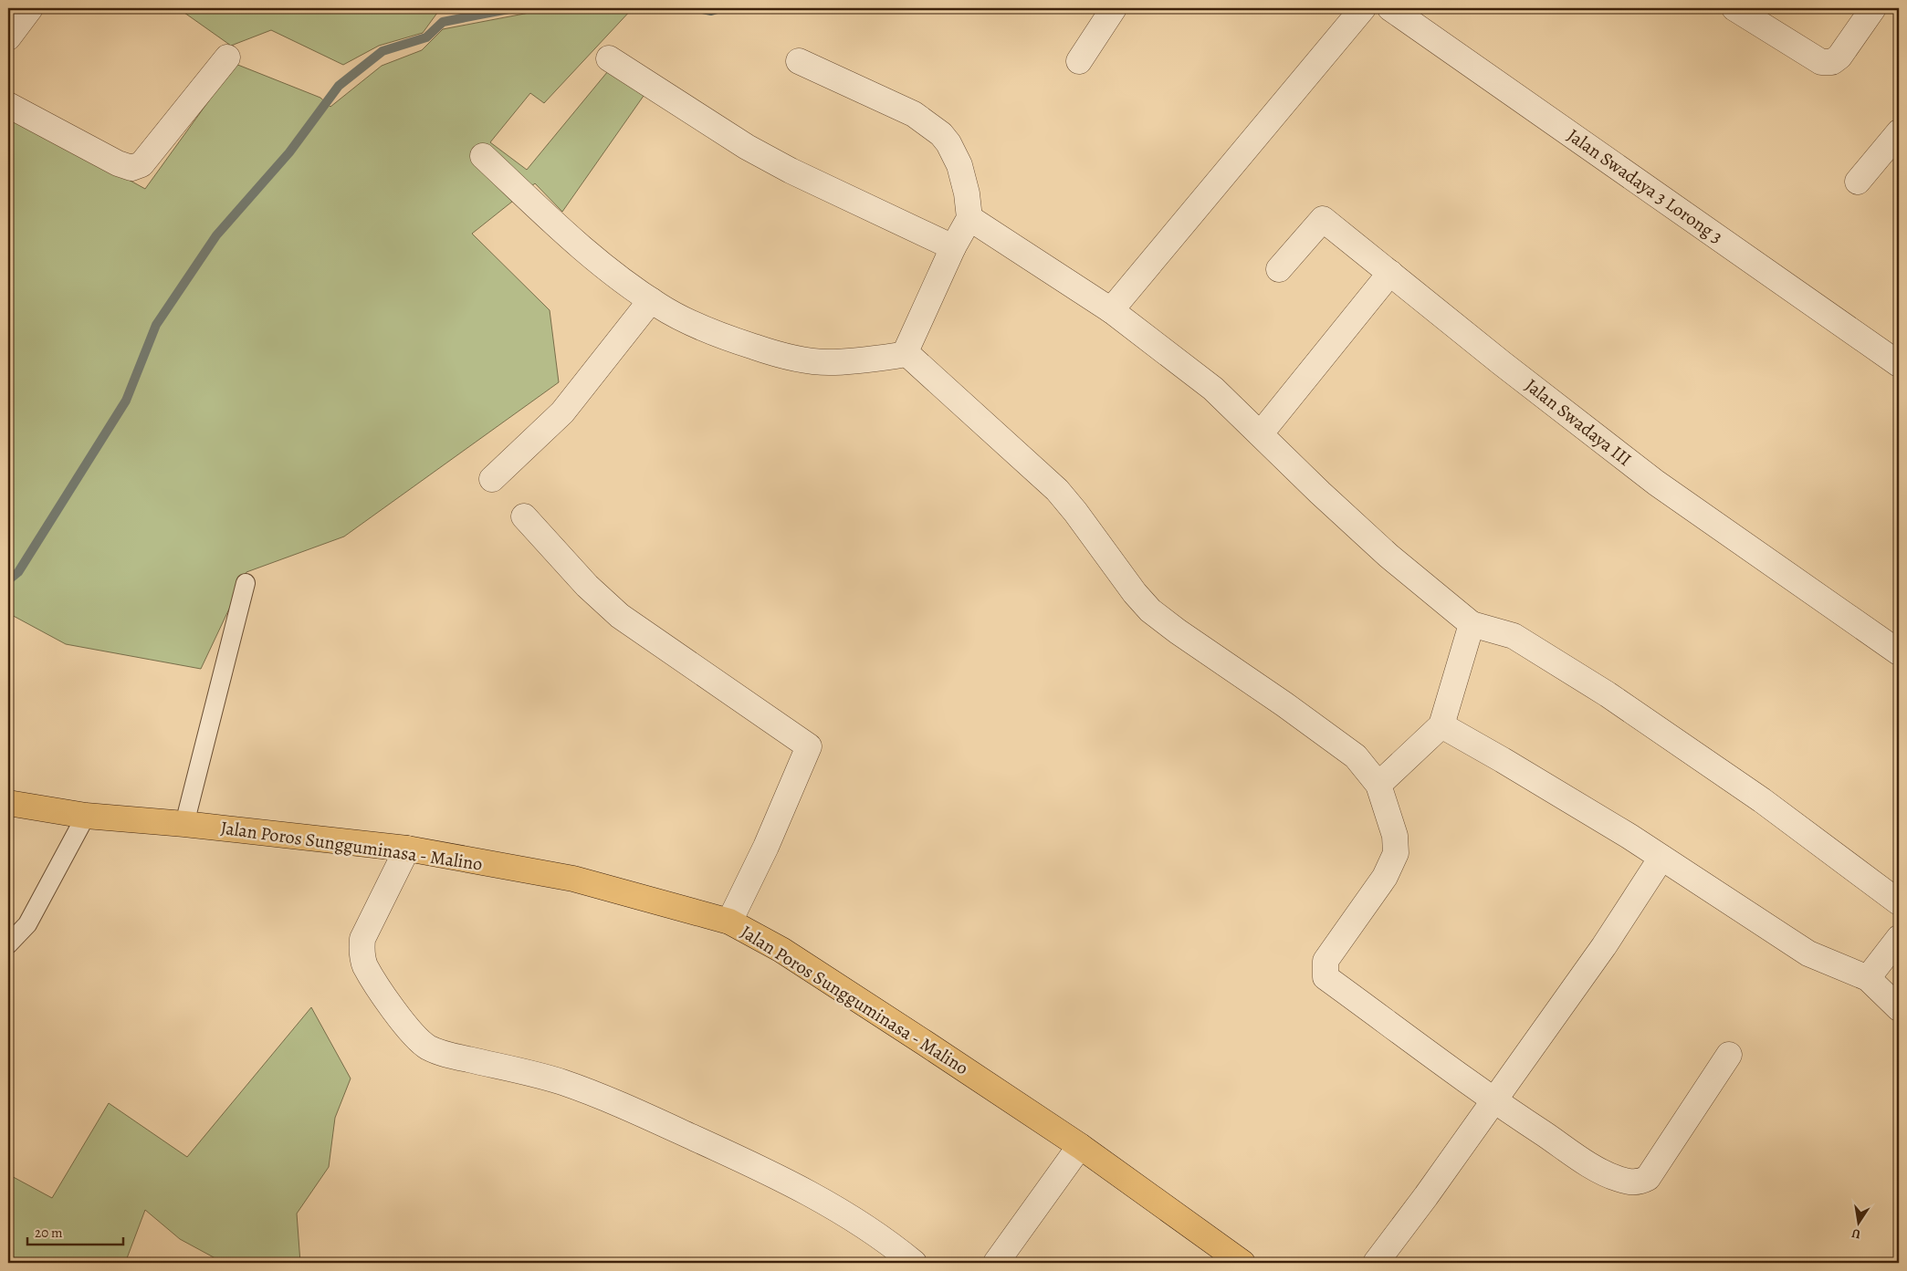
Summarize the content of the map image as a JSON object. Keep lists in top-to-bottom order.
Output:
{
  "streets": {
    "main road": ["Jalan Poros Sungguminasa - Malino"],
    "street": ["Jalan Swadaya 3 Lorong 3", "Jalan Swadaya III"]
  },
  "scale_bar": "20 m",
  "north": "bottom"
}
